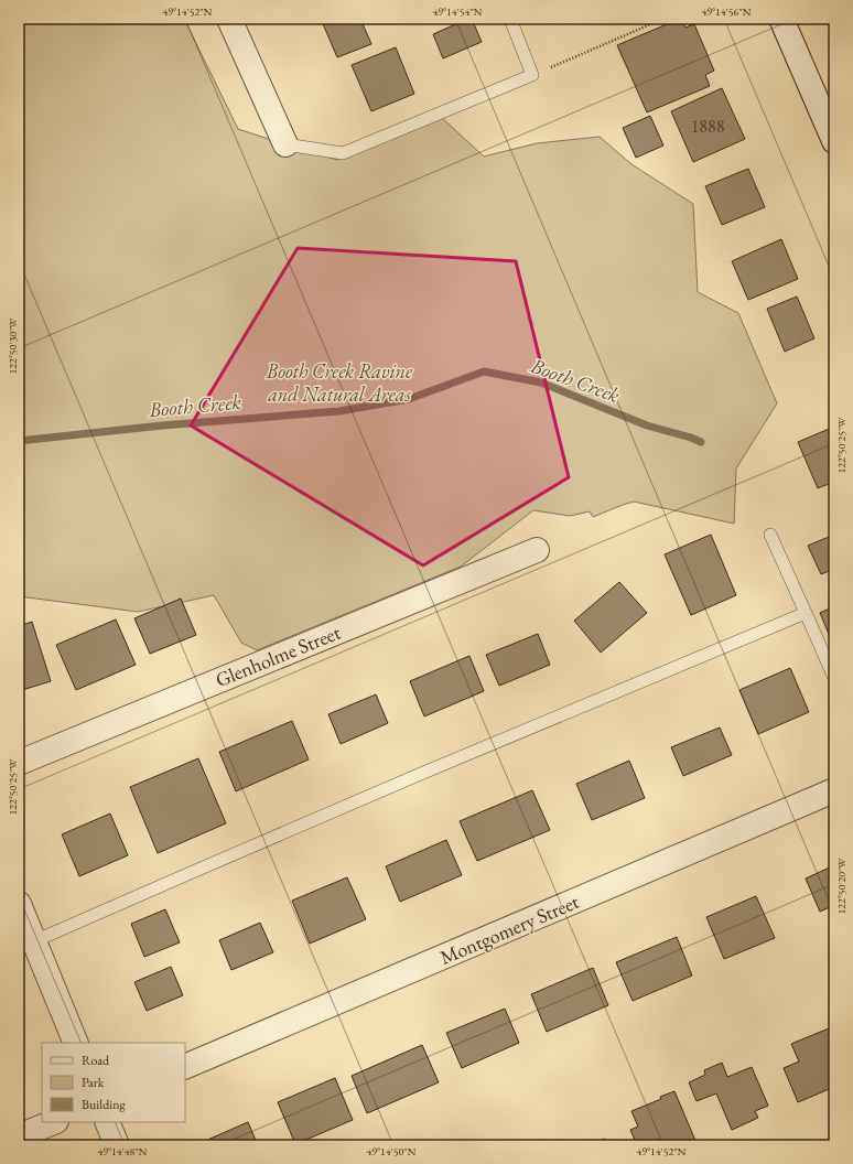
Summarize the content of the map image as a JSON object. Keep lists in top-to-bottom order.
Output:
{
  "streets": {
    "street": ["Glenholme Street", "Montgomery Street"]
  },
  "water": ["Booth Creek"],
  "parks": ["Booth Creek Ravine and Natural Areas"],
  "house_numbers": ["1888"],
  "legend": ["Road", "Park", "Building"],
  "coordinates": [
    "49°14'52\"N",
    "49°14'54\"N",
    "49°14'56\"N",
    "122°50'30\"W",
    "122°50'25\"W",
    "122°50'20\"W",
    "49°14'48\"N",
    "49°14'50\"N"
  ]
}
